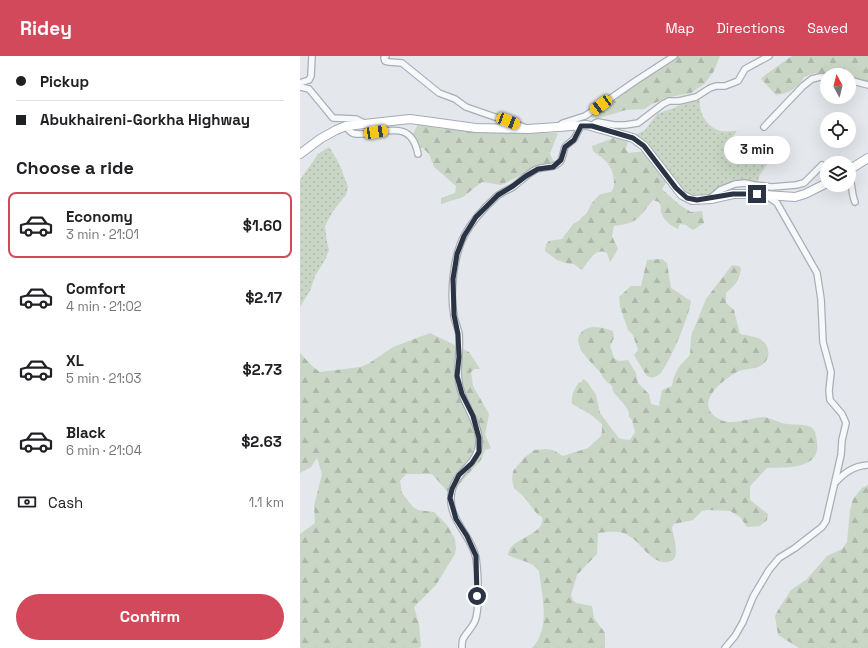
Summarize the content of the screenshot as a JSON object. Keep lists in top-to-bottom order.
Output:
{
  "north": "top",
  "page": {
    "header": "Ridey",
    "nav": ["Map", "Directions", "Saved"],
    "banner": ["Pickup", "Abukhaireni-Gorkha Highway"],
    "bubble": "3 min",
    "heading": "Choose a ride",
    "list": [
      {
        "name": "Economy",
        "note": "3 min · 21:01",
        "value": "$1.60"
      },
      {
        "name": "Comfort",
        "note": "4 min · 21:02",
        "value": "$2.17"
      },
      {
        "name": "XL",
        "note": "5 min · 21:03",
        "value": "$2.73"
      },
      {
        "name": "Black",
        "note": "6 min · 21:04",
        "value": "$2.63"
      }
    ],
    "pay": ["Cash", "1.1 km"],
    "buttons": "Confirm"
  }
}
